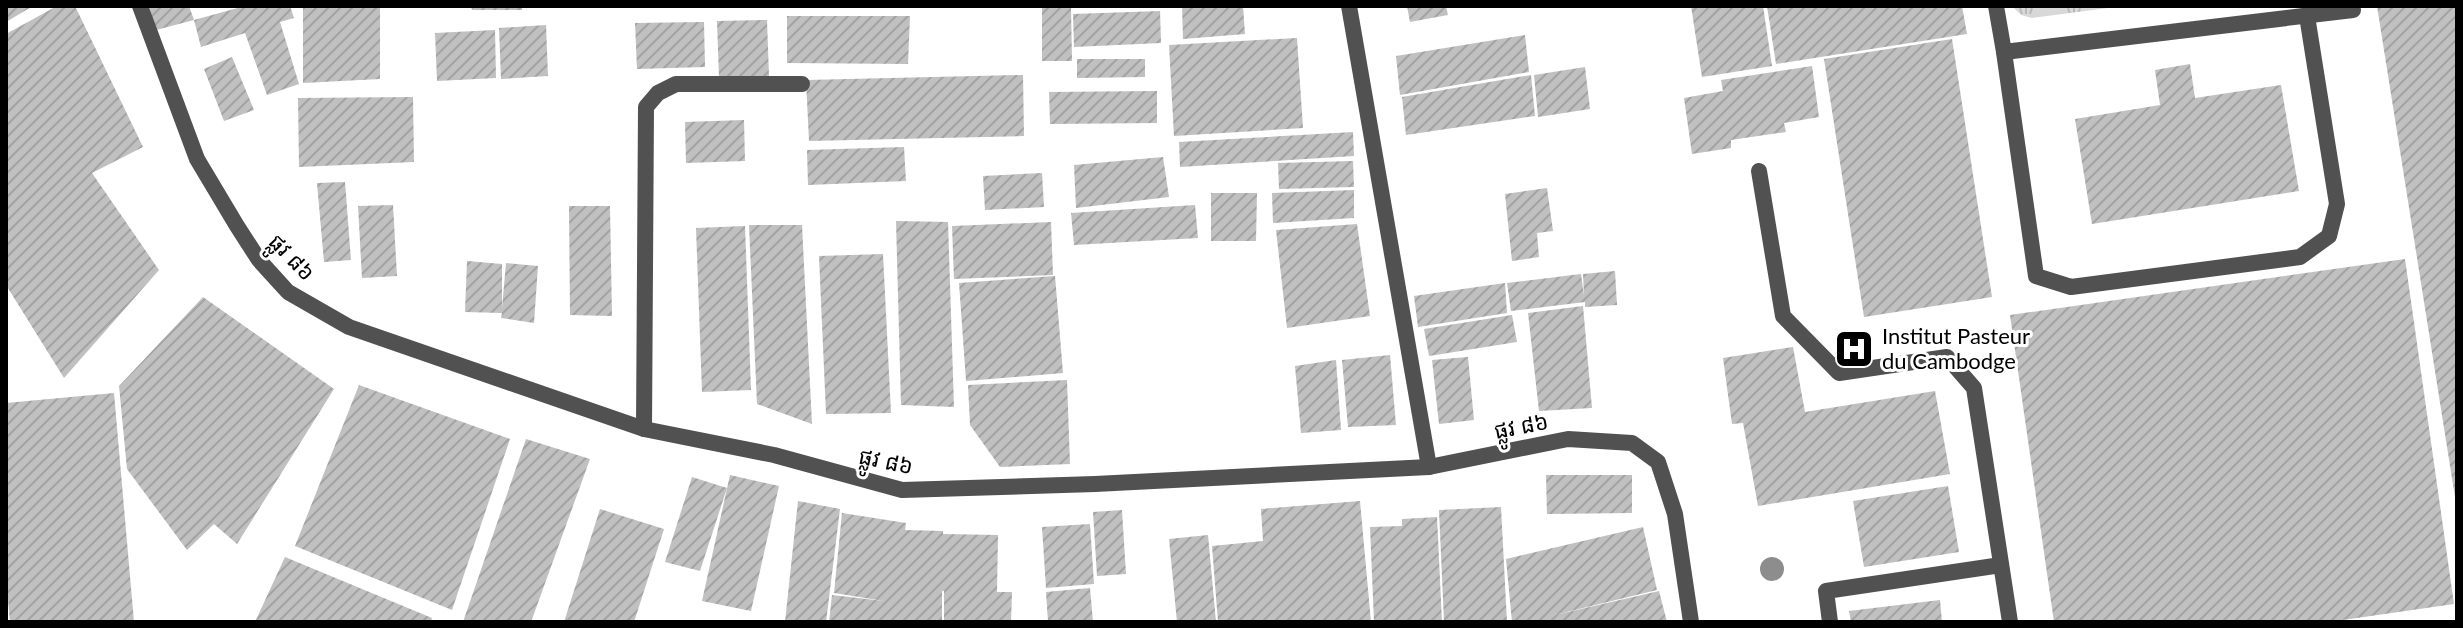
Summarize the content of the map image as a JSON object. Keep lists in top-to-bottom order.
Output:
{
  "streets": {
    "street": ["ផ្លូវ ៨៦"]
  },
  "places": {
    "hospital": ["Institut Pasteur du Cambodge"]
  }
}
